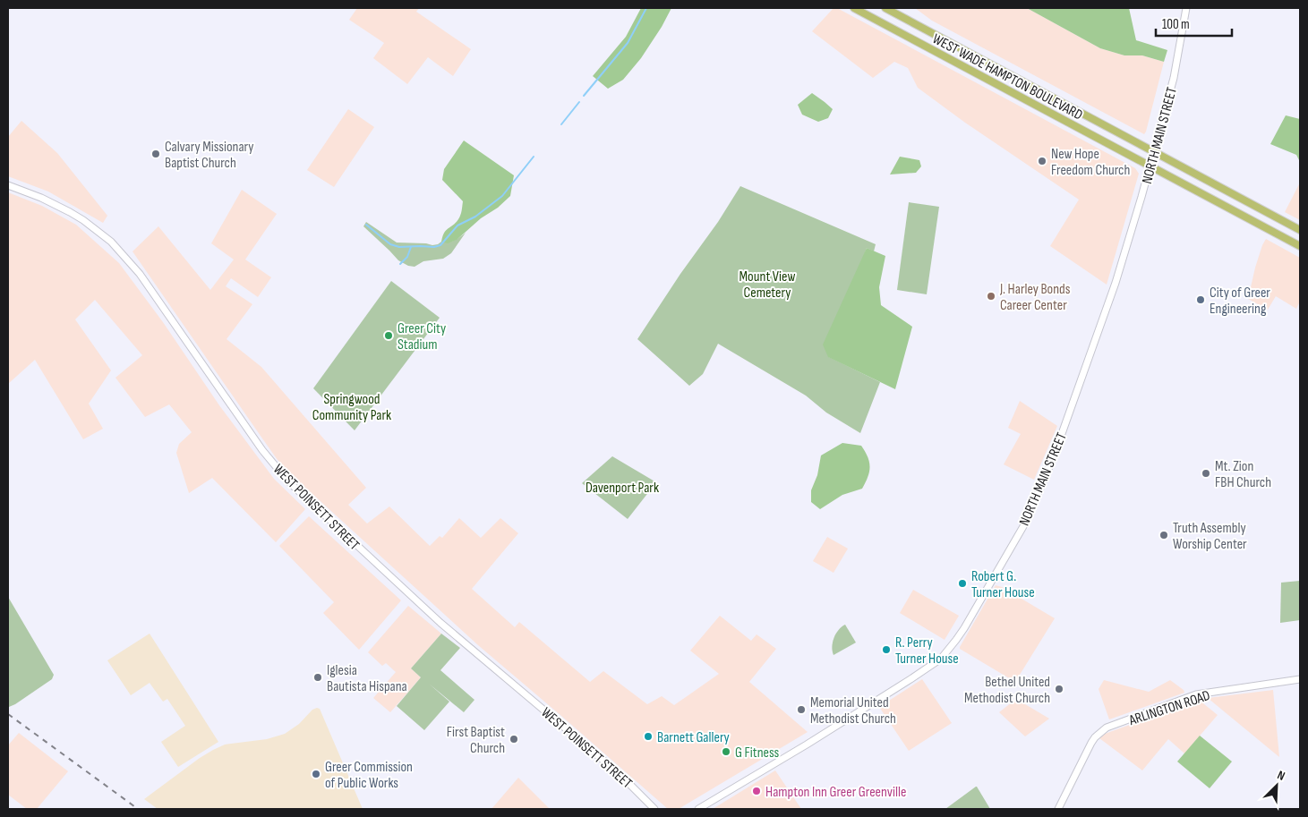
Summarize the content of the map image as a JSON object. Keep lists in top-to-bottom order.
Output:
{
  "streets": {
    "main road": [
      "WEST WADE HAMPTON BOULEVARD",
      "NORTH MAIN STREET",
      "WEST POINSETT STREET",
      "ARLINGTON ROAD"
    ]
  },
  "crossings": [
    ["WEST WADE HAMPTON BOULEVARD", "NORTH MAIN STREET"]
  ],
  "parks": ["Mount View Cemetery", "Springwood Community Park", "Davenport Park"],
  "places": [
    "Calvary Missionary Baptist Church",
    "New Hope Freedom Church",
    "J. Harley Bonds Career Center",
    "City of Greer Engineering",
    "Greer City Stadium",
    "Mt. Zion FBH Church",
    "Truth Assembly Worship Center",
    "Robert G. Turner House",
    "R. Perry Turner House",
    "Iglesia Bautista Hispana",
    "Bethel United Methodist Church",
    "Memorial United Methodist Church",
    "Barnett Gallery",
    "First Baptist Church",
    "G Fitness",
    "Greer Commission of Public Works",
    "Hampton Inn Greer Greenville"
  ],
  "scale_bar": "100 m",
  "north": "top right"
}
